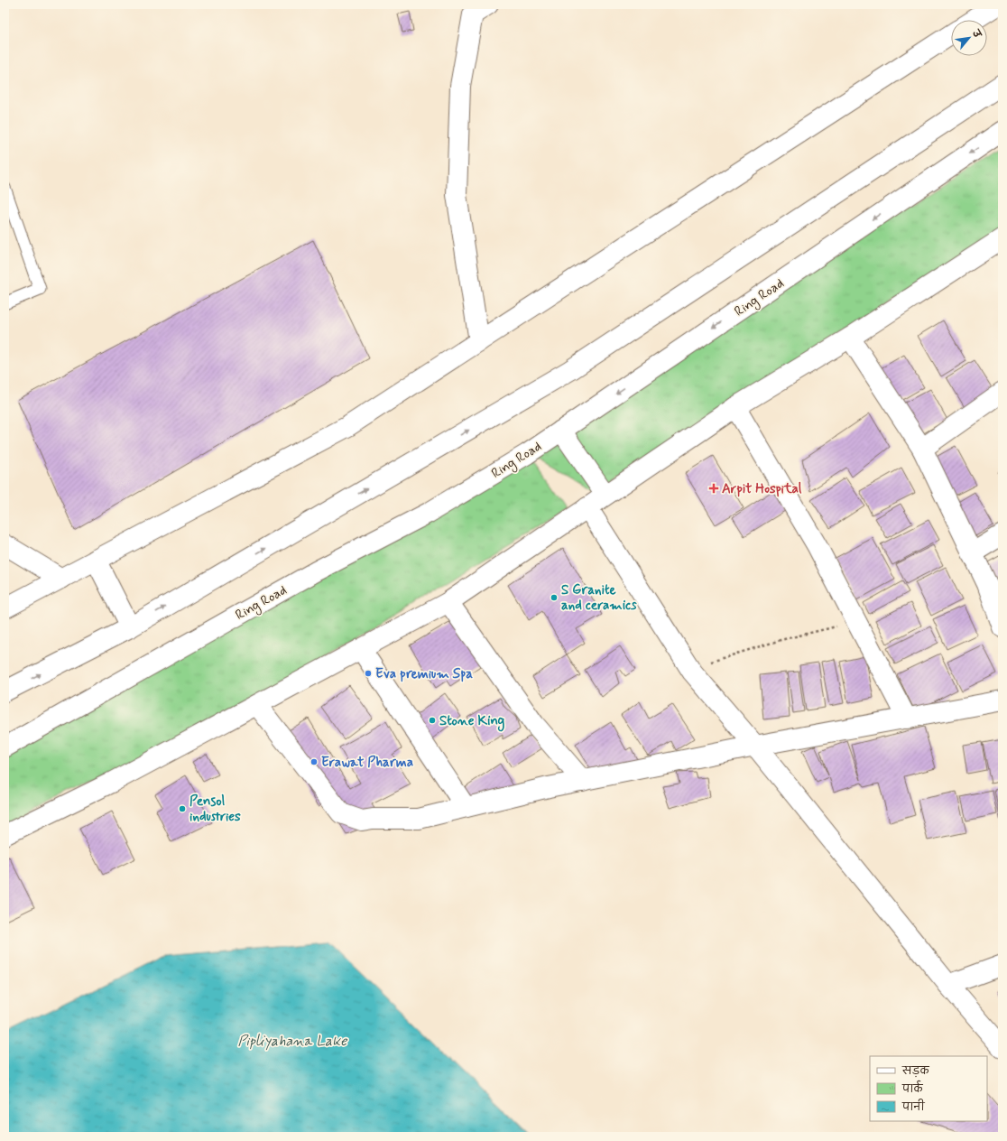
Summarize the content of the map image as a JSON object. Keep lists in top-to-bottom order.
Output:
{
  "streets": {
    "street": ["Ring Road"]
  },
  "water": ["Pipliyahana Lake"],
  "places": {
    "health": ["Arpit Hospital"],
    "other": [
      "S Granite and ceramics",
      "Eva premium Spa",
      "Stone King",
      "Erawat Pharma",
      "Pensol industries"
    ]
  },
  "legend": ["सड़क", "पार्क", "पानी"],
  "north": "top right"
}
